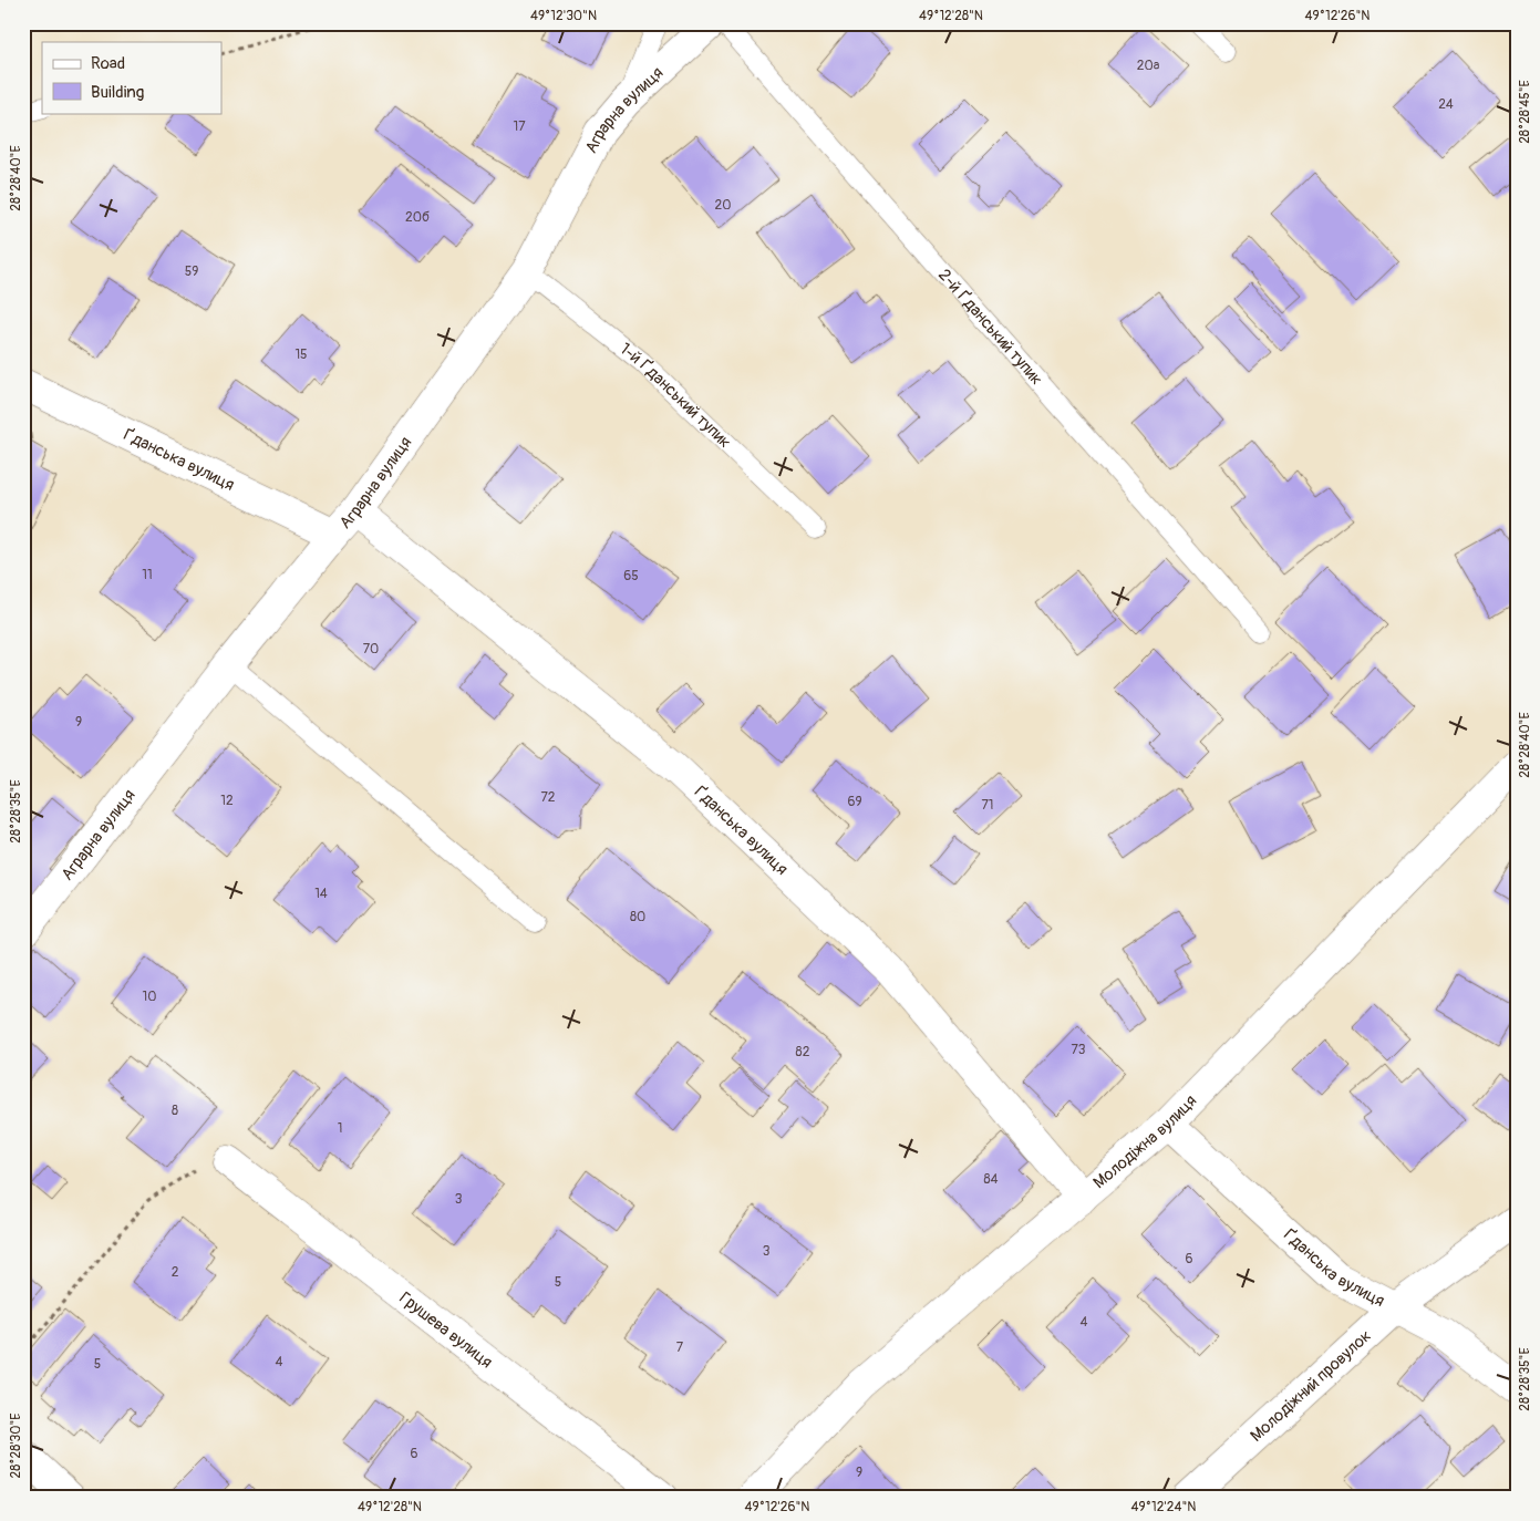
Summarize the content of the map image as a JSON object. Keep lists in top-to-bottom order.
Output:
{
  "streets": {
    "street": [
      "Аграрна вулиця",
      "Ґданська вулиця",
      "Молодіжна вулиця",
      "Грушева вулиця",
      "Молодіжний провулок"
    ],
    "lane": ["2-й Ґданський тупик", "1-й Ґданський тупик"]
  },
  "crossings": [
    ["Аграрна вулиця", "1-й Ґданський тупик"],
    ["Аграрна вулиця", "Ґданська вулиця"],
    ["Ґданська вулиця", "Молодіжна вулиця"],
    ["Ґданська вулиця", "Молодіжний провулок"]
  ],
  "house_numbers": [
    "20а",
    "24",
    "17",
    "20",
    "20б",
    "59",
    "15",
    "11",
    "65",
    "70",
    "9",
    "72",
    "12",
    "69",
    "71",
    "14",
    "80",
    "10",
    "73",
    "82",
    "8",
    "1",
    "84",
    "3",
    "3",
    "6",
    "2",
    "5",
    "4",
    "7",
    "4",
    "5",
    "6",
    "9"
  ],
  "legend": ["Road", "Building"],
  "coordinates": [
    "49°12'30\"N",
    "49°12'28\"N",
    "49°12'26\"N",
    "28°28'45\"E",
    "28°28'40\"E",
    "28°28'35\"E",
    "28°28'30\"E",
    "49°12'24\"N"
  ]
}
